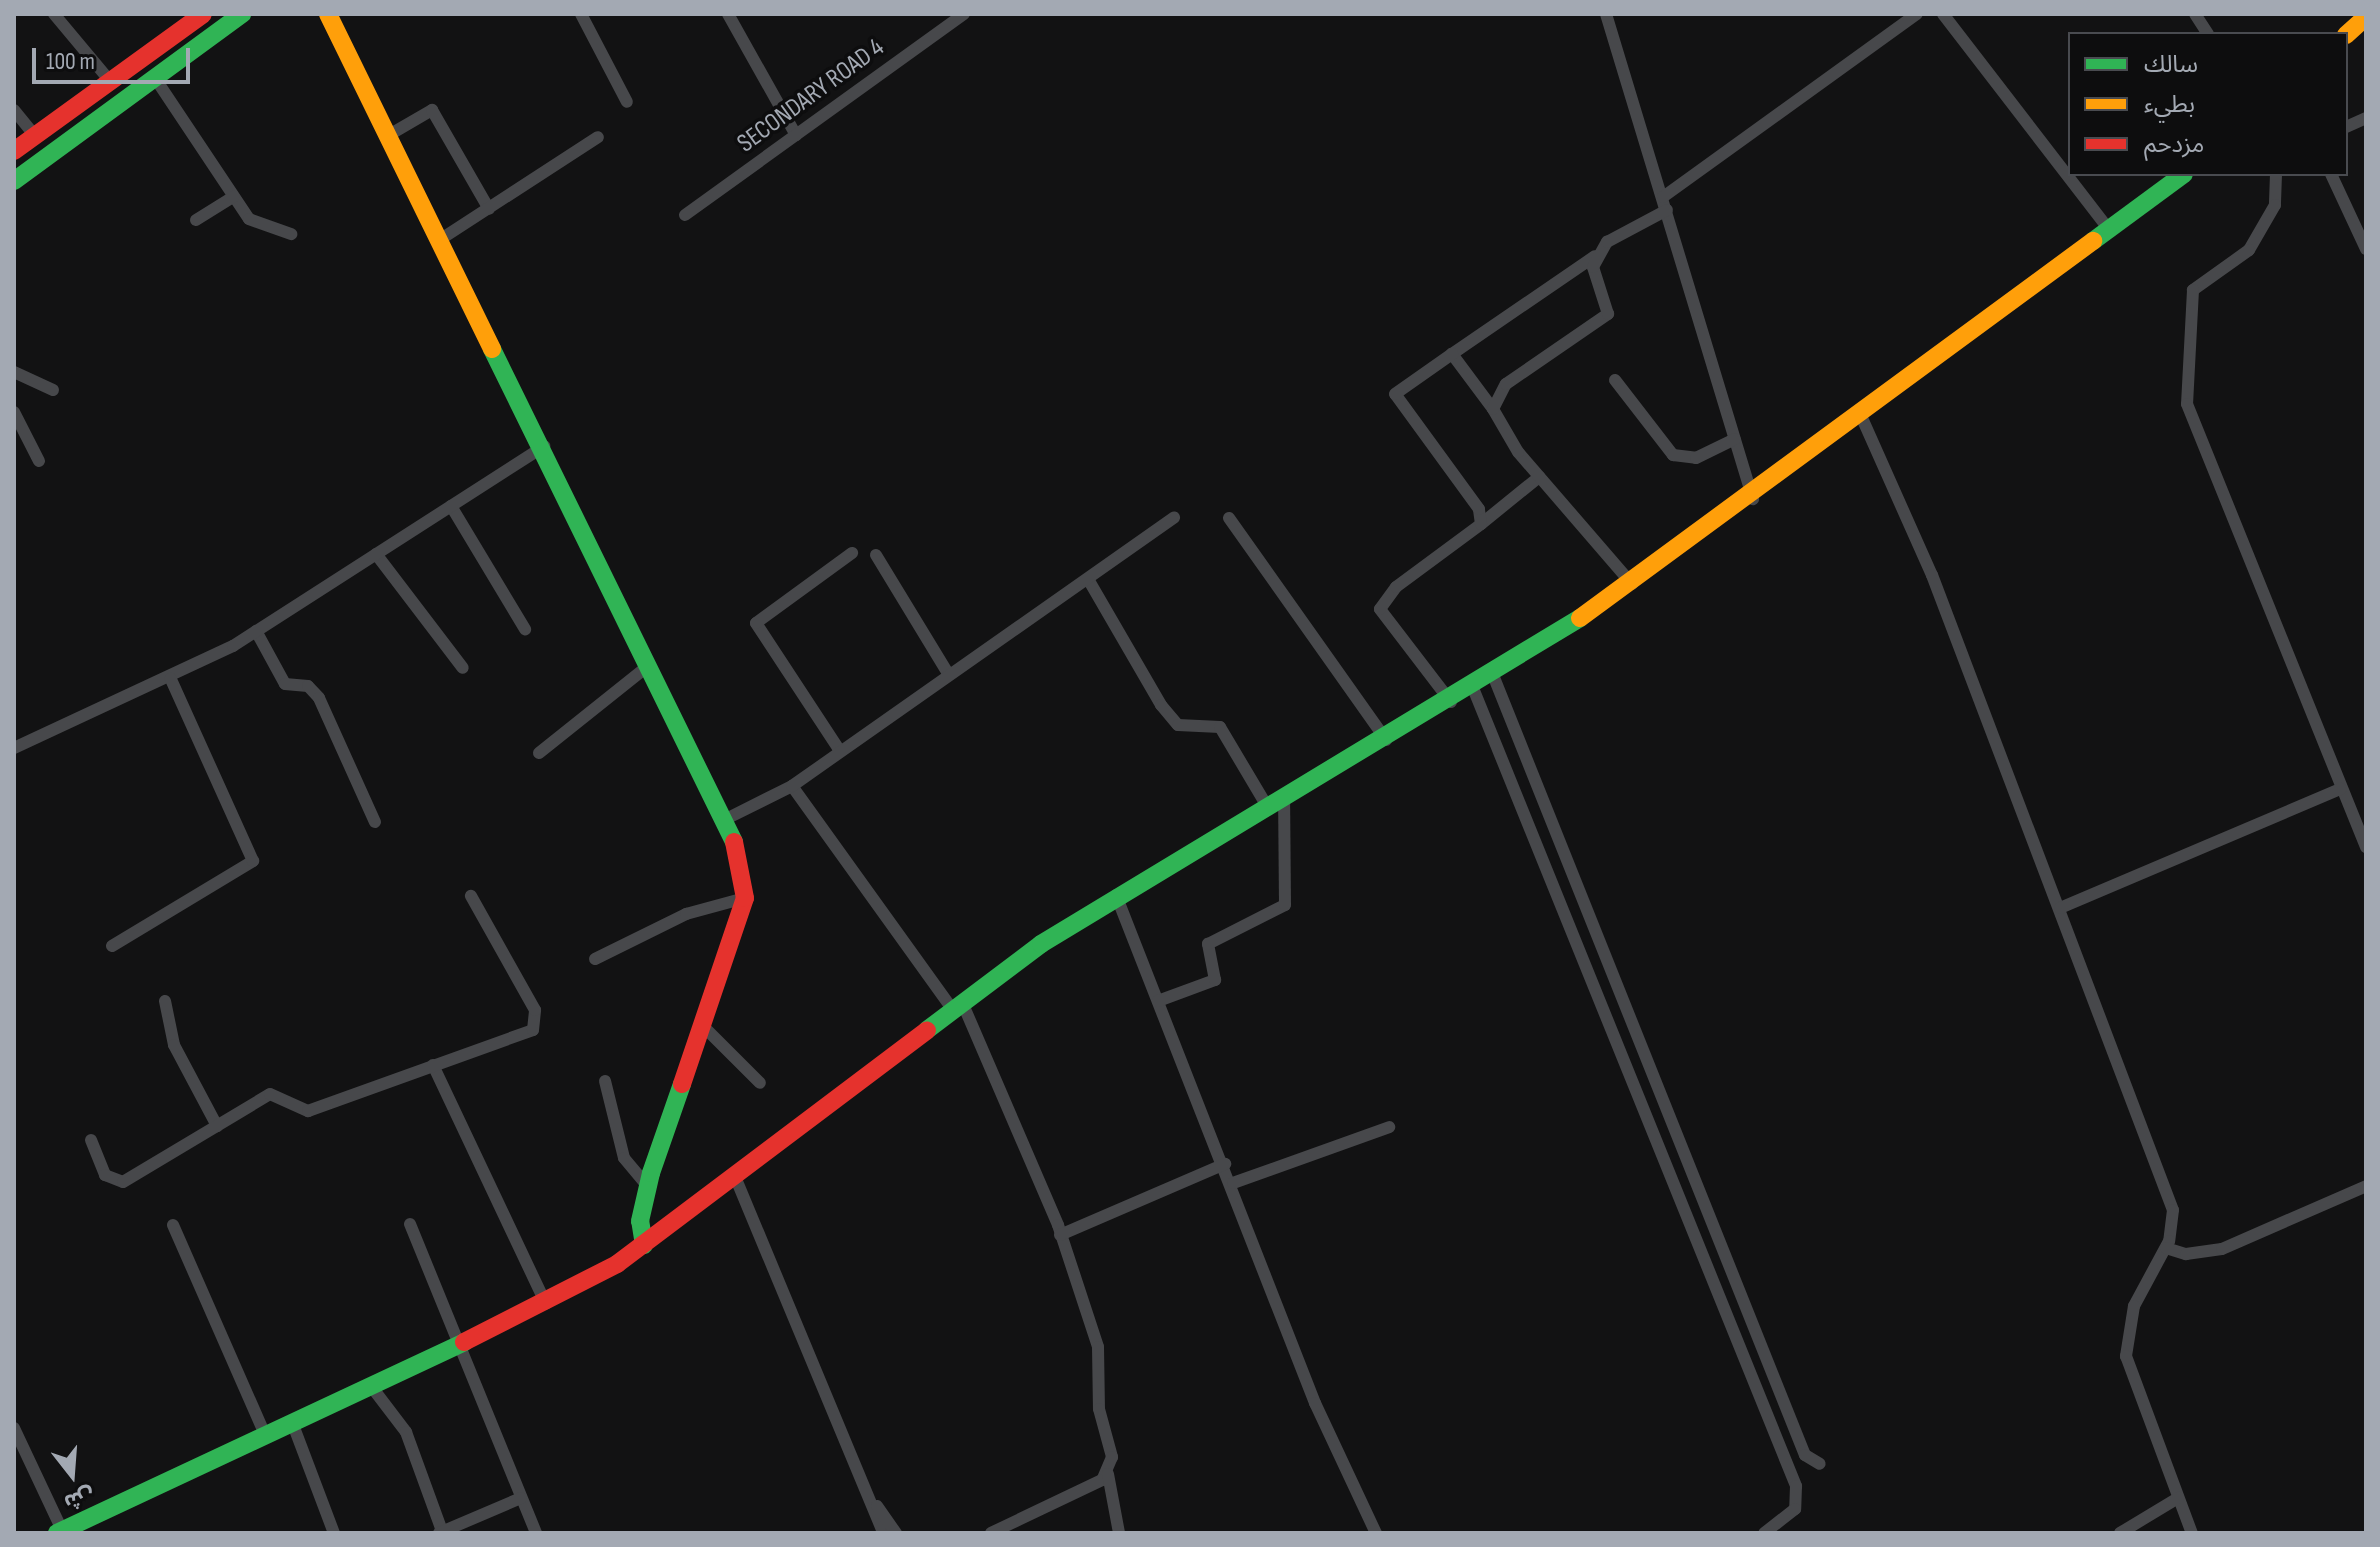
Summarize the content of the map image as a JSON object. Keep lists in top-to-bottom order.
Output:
{
  "streets": {
    "street": ["SECONDARY ROAD 4"]
  },
  "legend": ["سالك", "بطيء", "مزدحم"],
  "scale_bar": "100 m",
  "north": "bottom"
}
